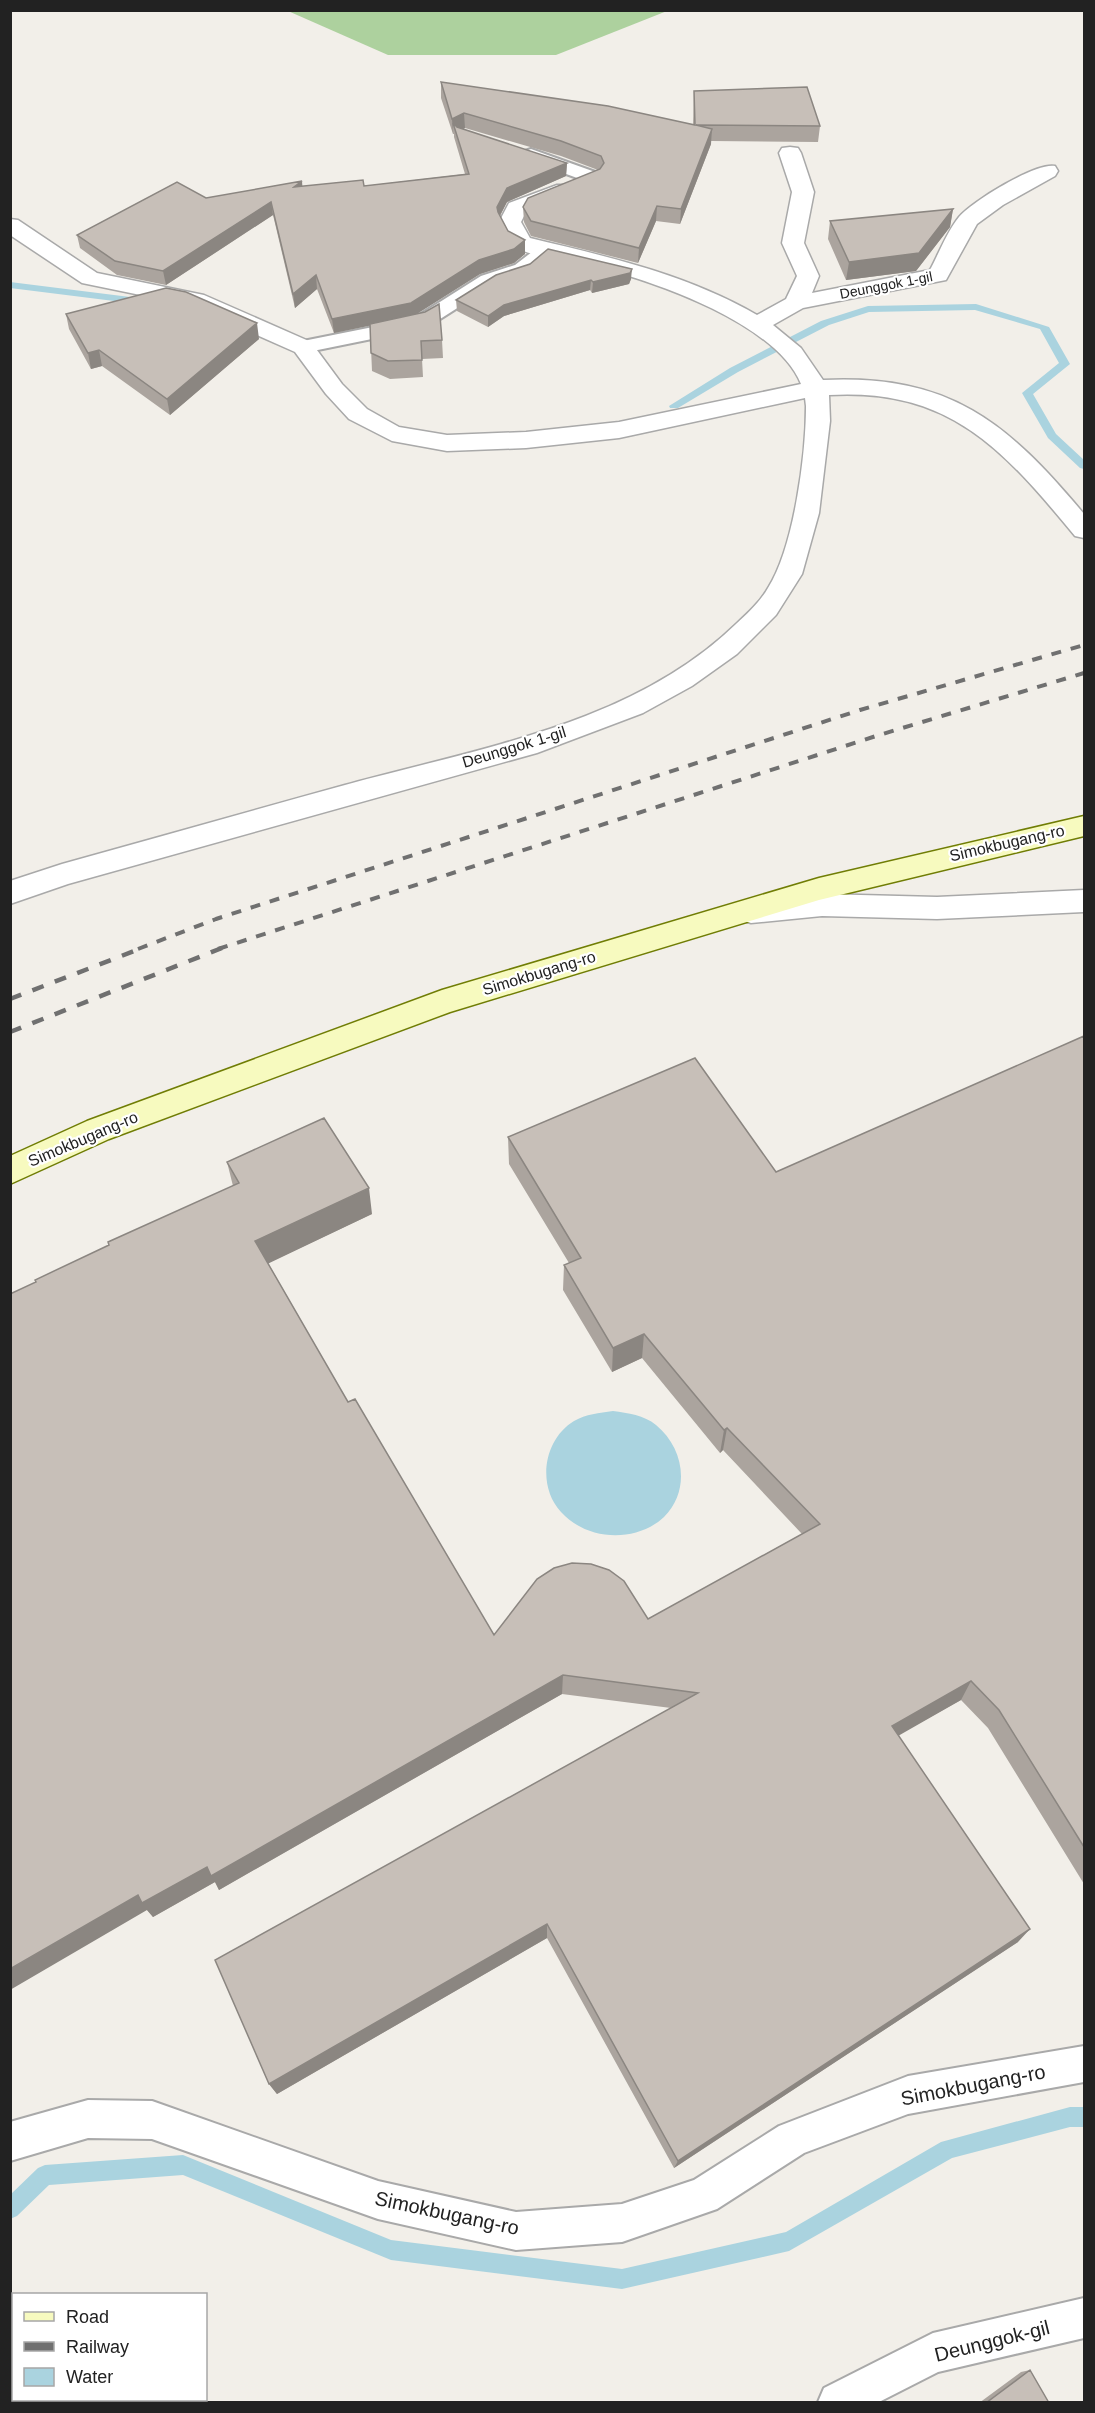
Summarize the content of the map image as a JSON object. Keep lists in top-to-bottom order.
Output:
{
  "streets": {
    "main road": ["Simokbugang-ro"],
    "street": ["Deunggok 1-gil"],
    "lane": ["Deunggok-gil"]
  },
  "legend": ["Road", "Railway", "Water"]
}
